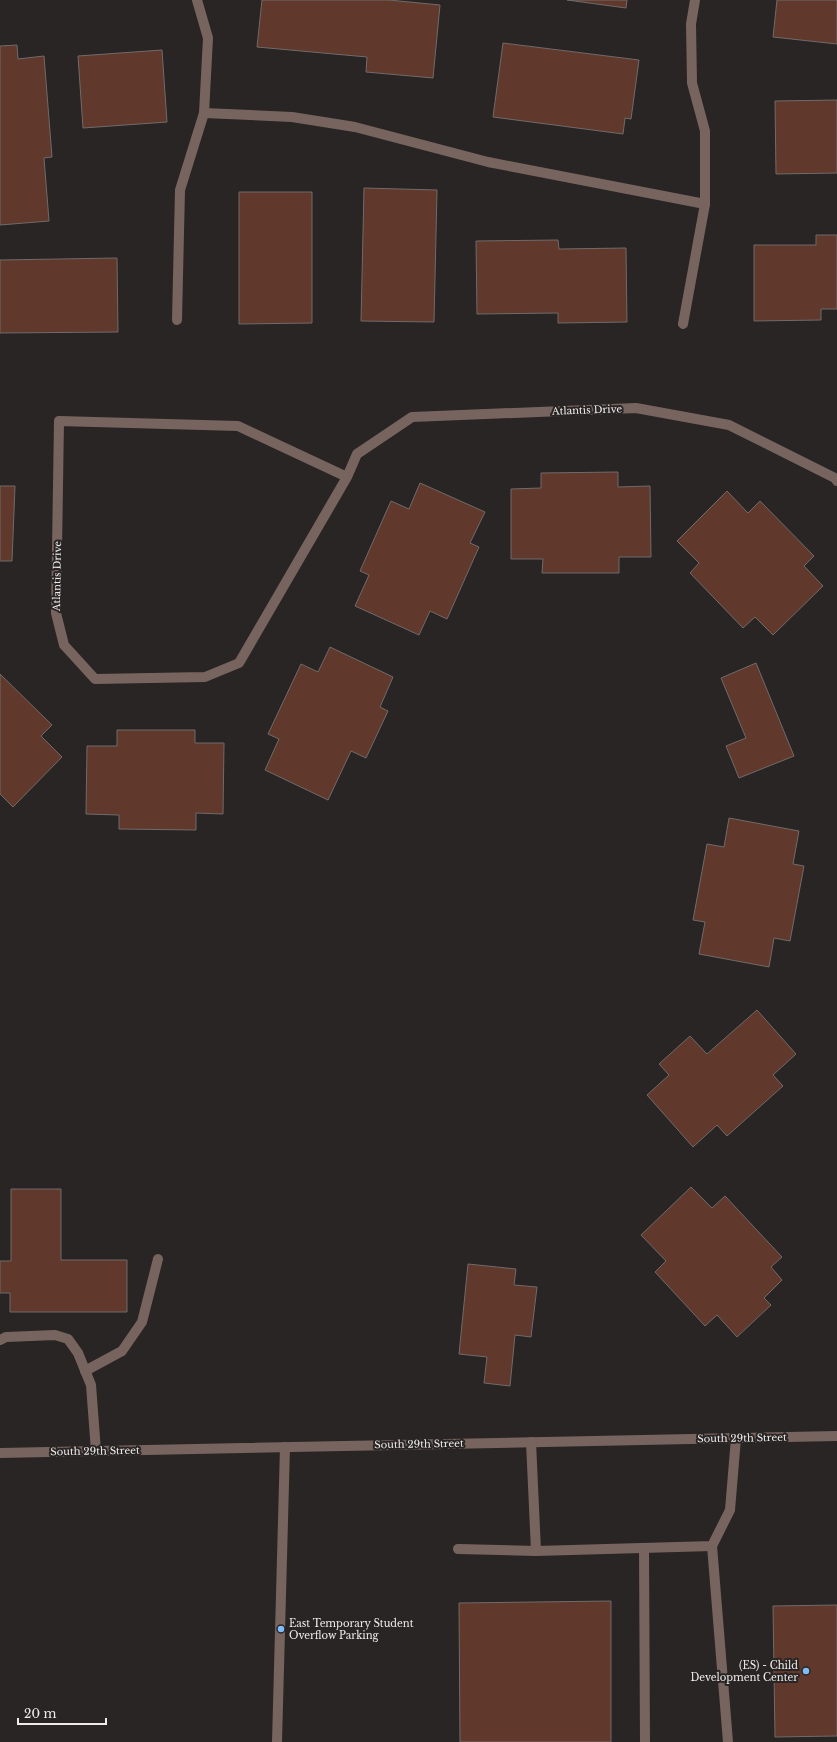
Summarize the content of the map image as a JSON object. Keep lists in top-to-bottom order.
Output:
{
  "streets": {
    "street": ["Atlantis Drive", "South 29th Street"]
  },
  "places": ["East Temporary Student Overflow Parking", "(ES) - Child Development Center"],
  "scale_bar": "20 m"
}
